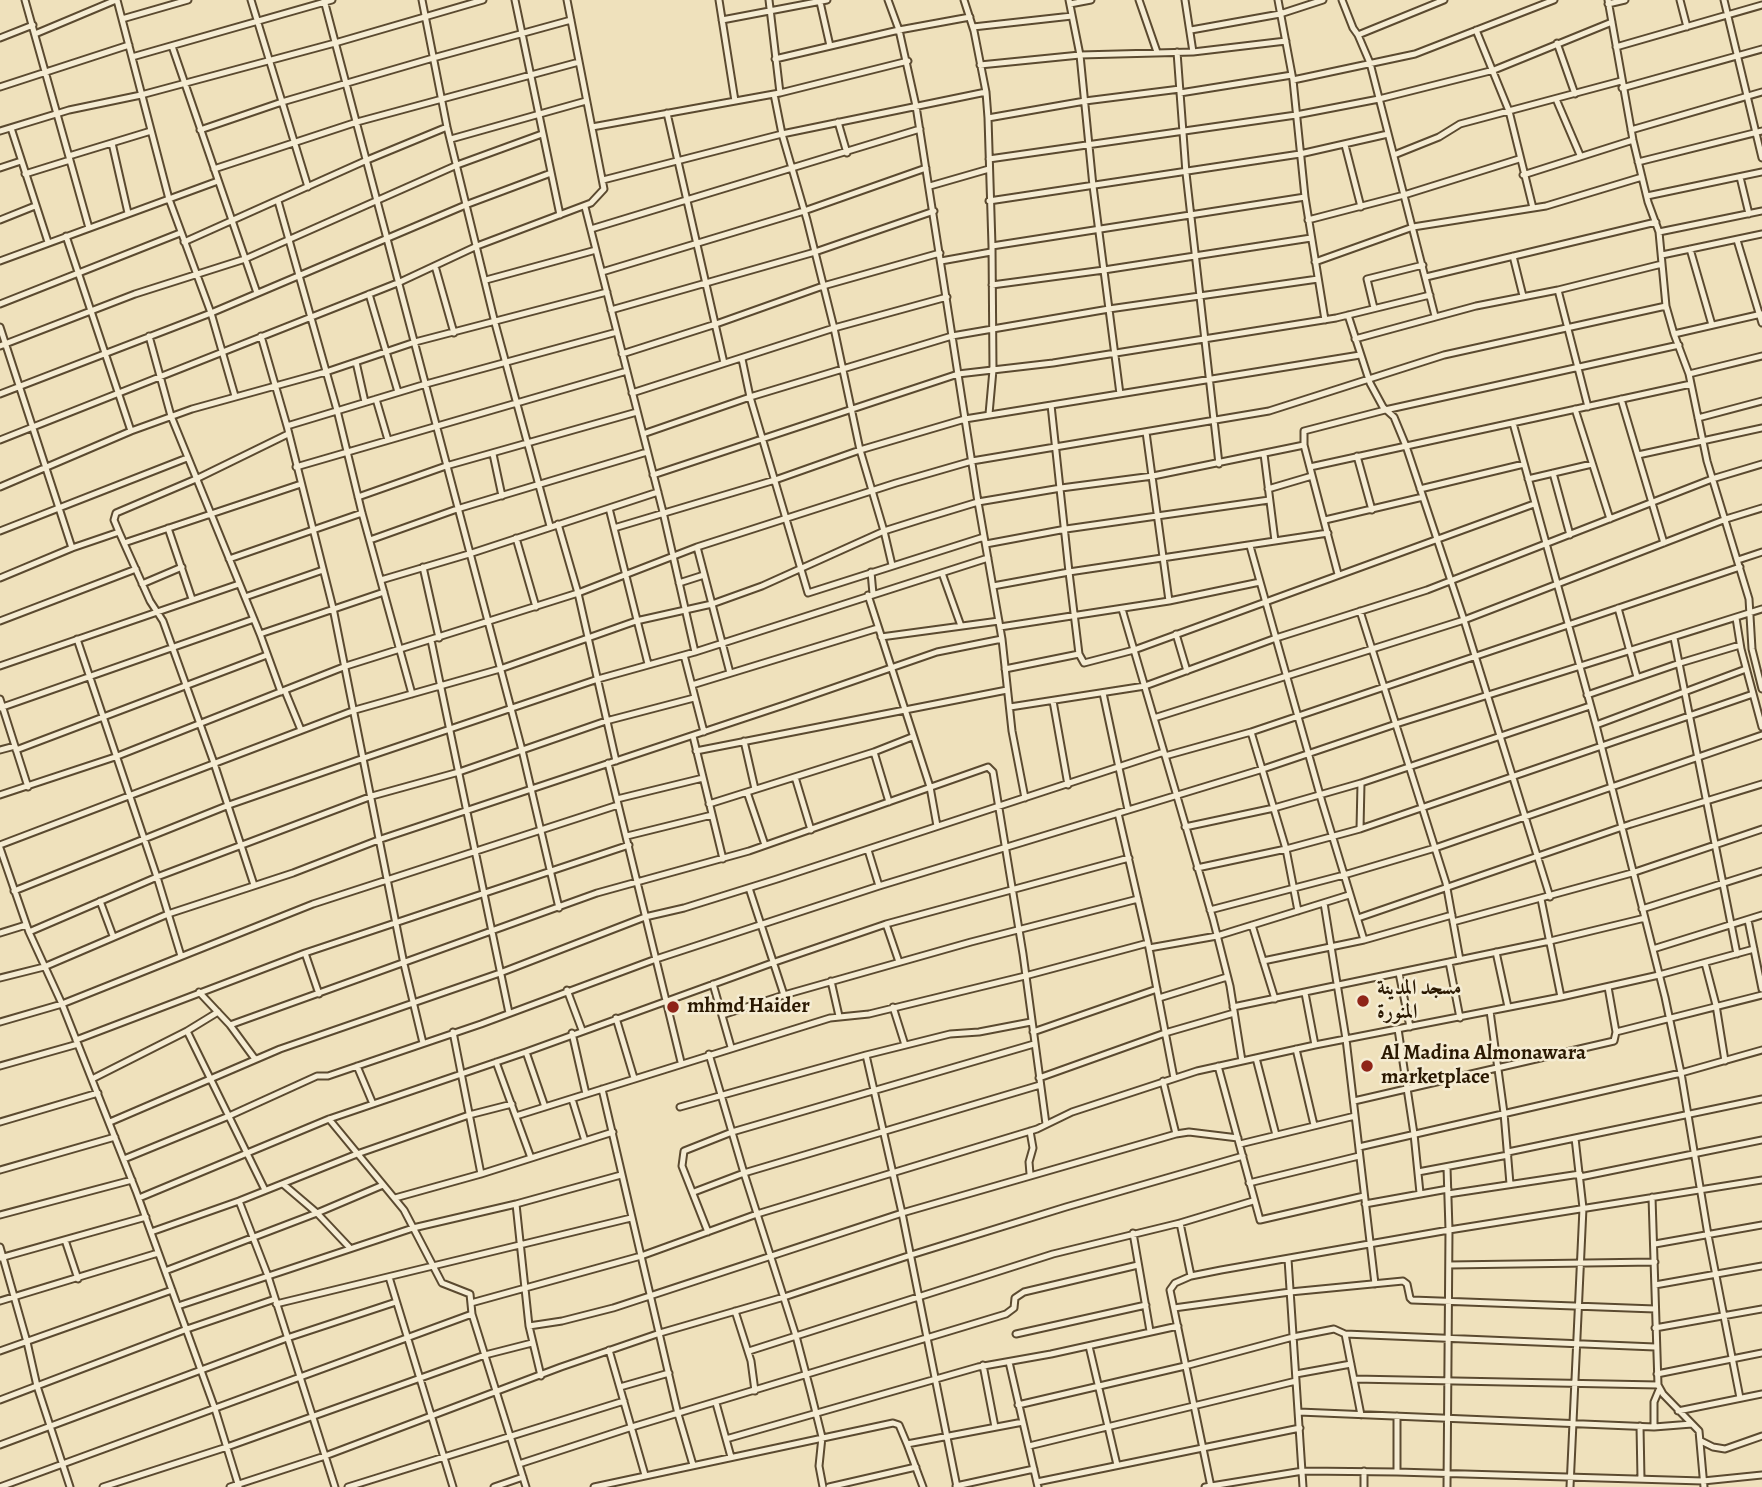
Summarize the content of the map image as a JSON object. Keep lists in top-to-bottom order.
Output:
{
  "places": ["مسجد المدينة المنورة", "mhmd Haider", "Al Madina Almonawara marketplace"]
}
